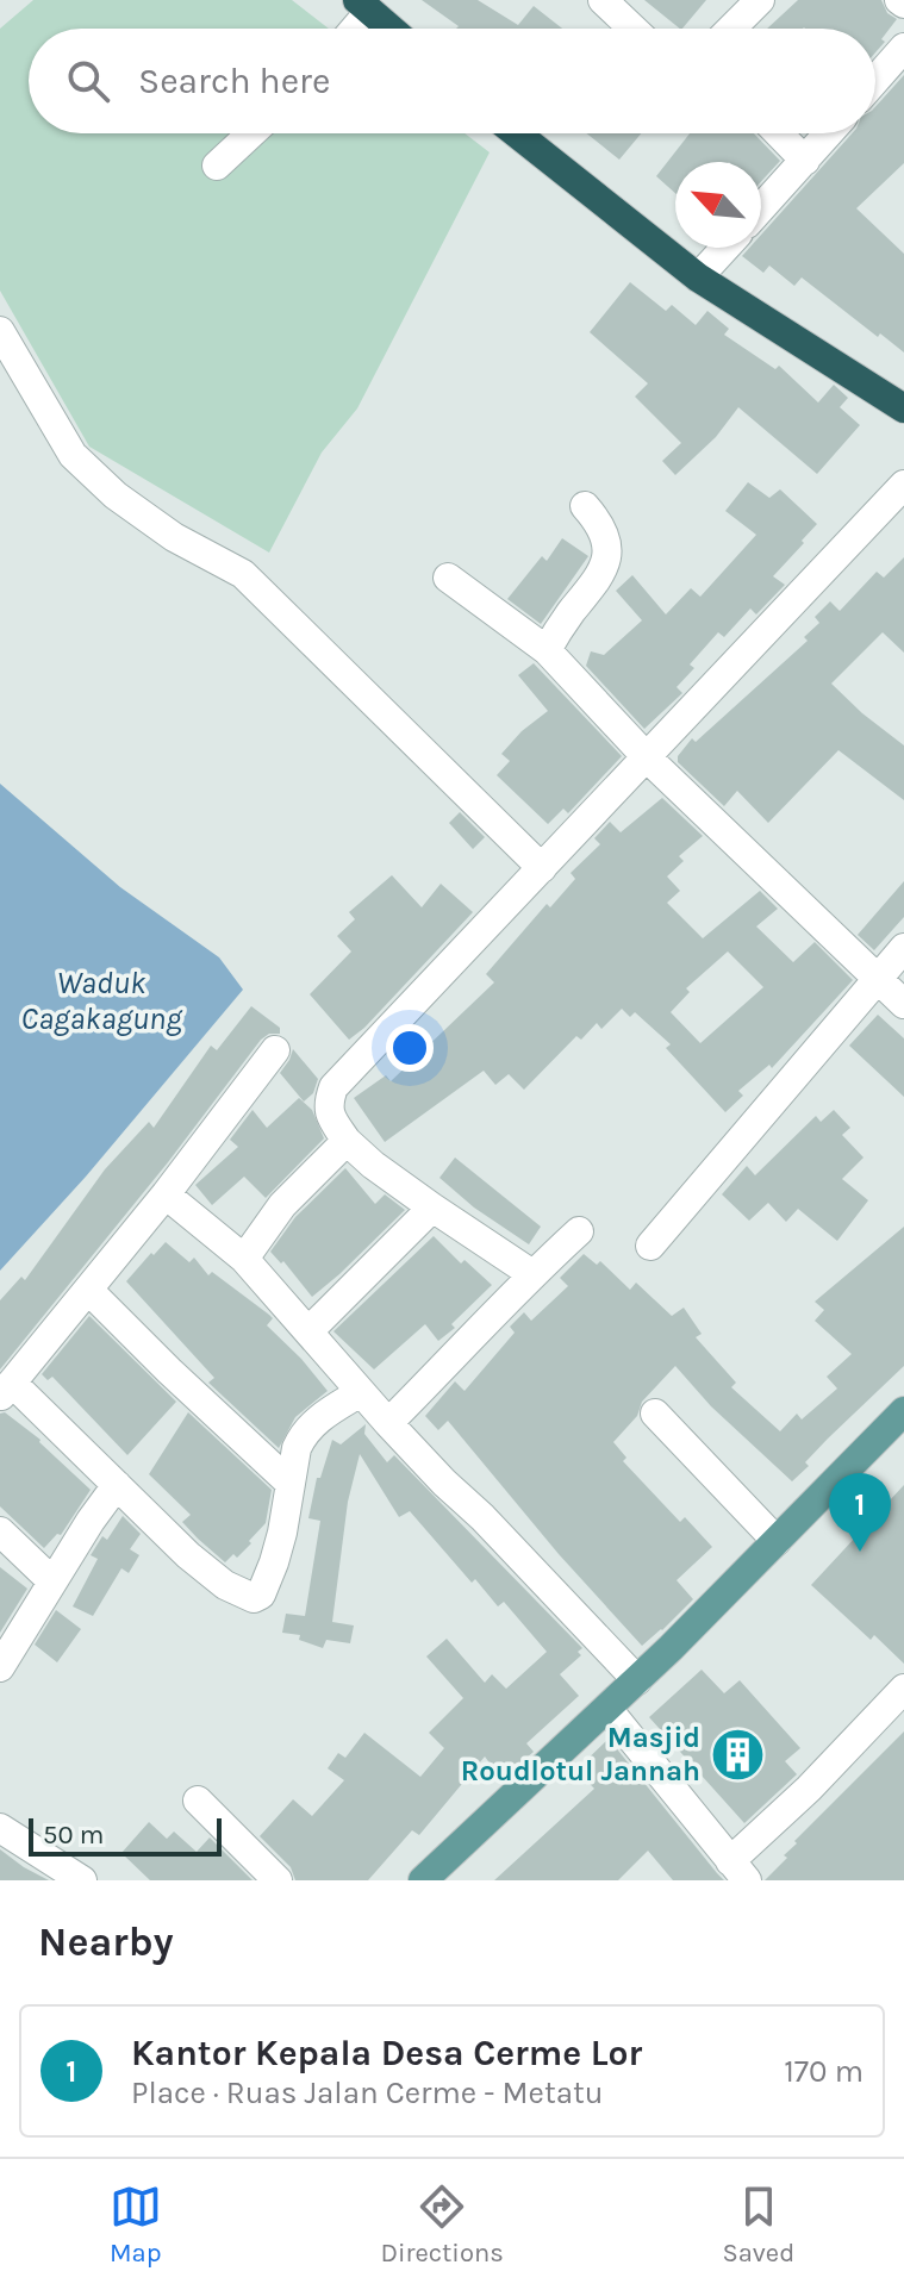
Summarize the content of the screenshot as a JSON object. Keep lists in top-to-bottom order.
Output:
{
  "water": ["Waduk Cagakagung"],
  "places": {
    "building": ["Masjid Roudlotul Jannah"]
  },
  "scale_bar": "50 m",
  "north": "top left",
  "page": {
    "search": "Search here",
    "pins": "1",
    "scale": "50 m",
    "heading": "Nearby",
    "list": [
      {
        "mark": "1",
        "name": "Kantor Kepala Desa Cerme Lor",
        "note": "Place · Ruas Jalan Cerme - Metatu",
        "value": "170 m"
      }
    ],
    "nav": ["Map", "Directions", "Saved"]
  }
}
